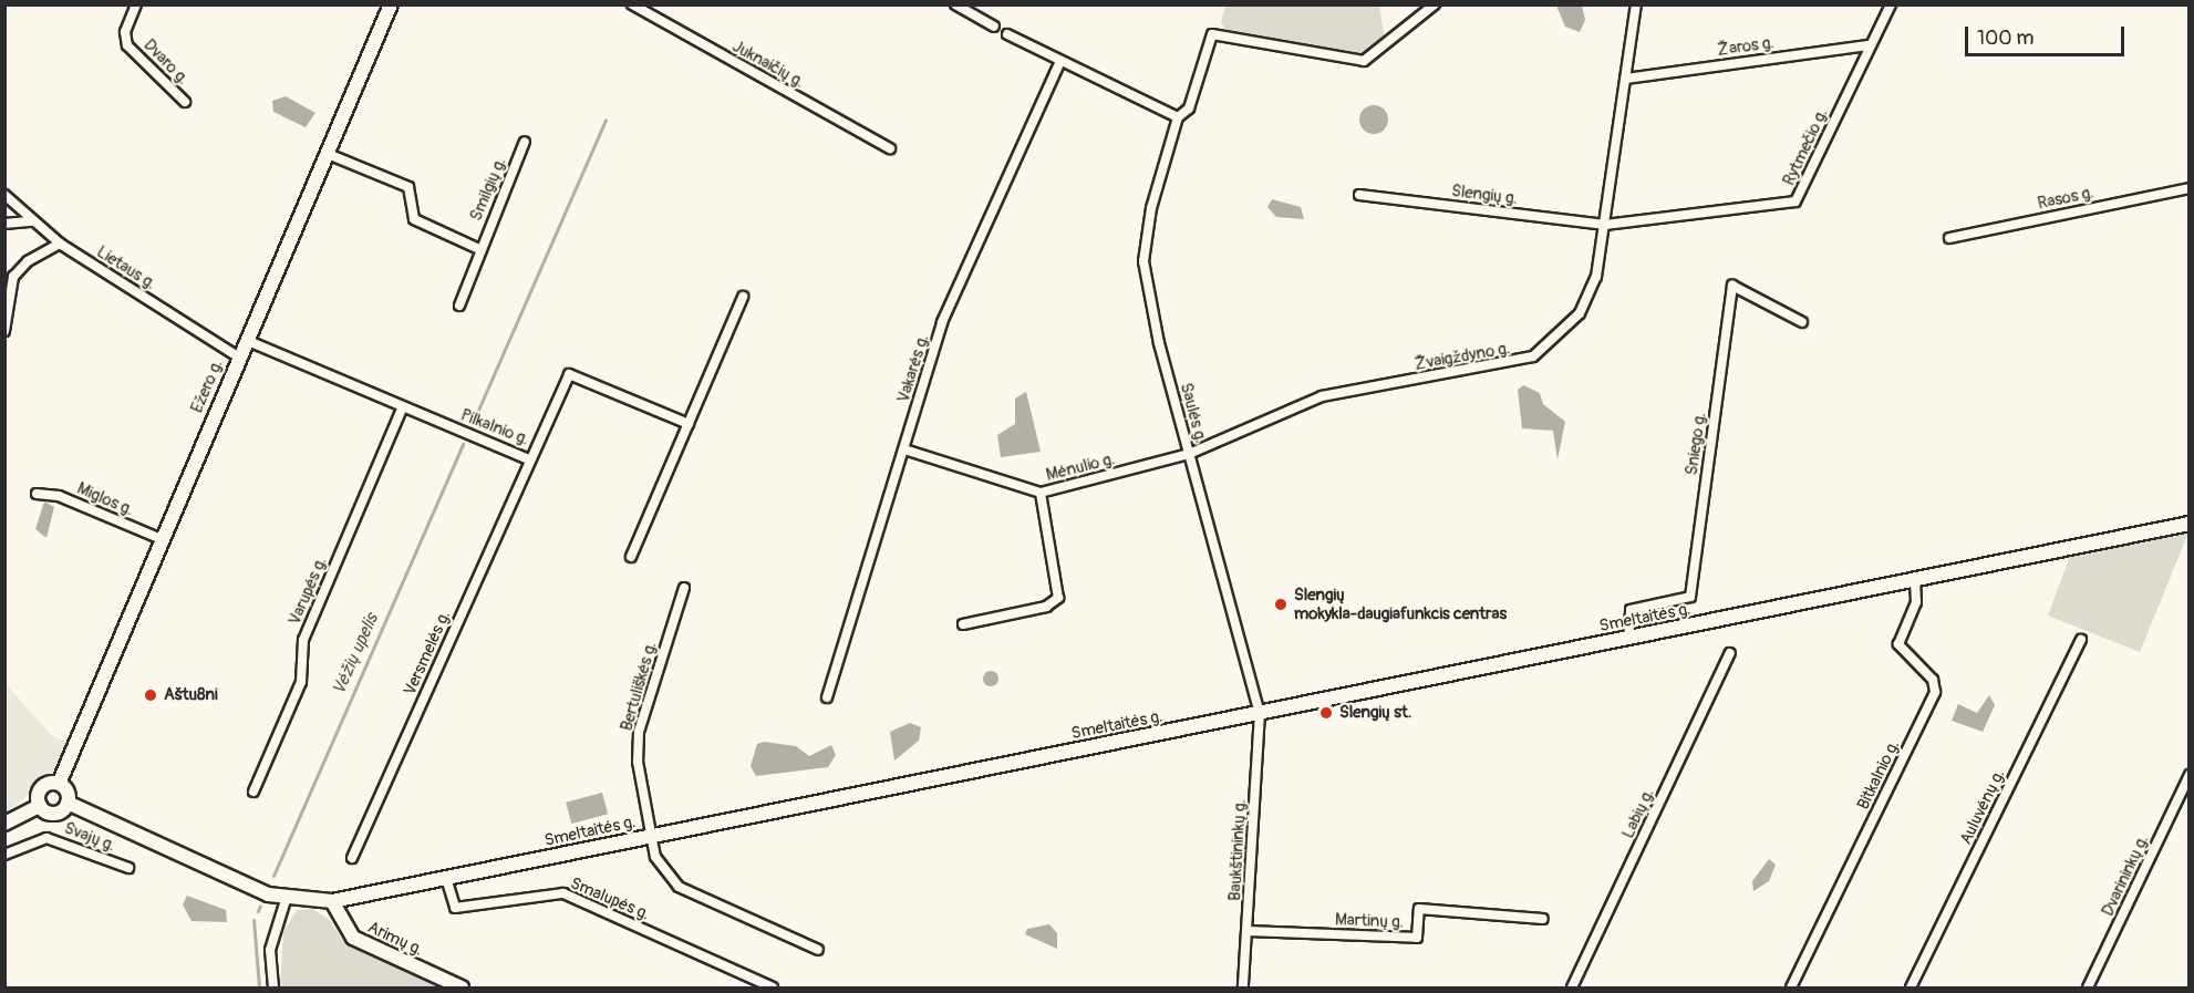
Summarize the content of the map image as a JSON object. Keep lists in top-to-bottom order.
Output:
{
  "streets": {
    "main road": ["Ežero g.", "Smeltaitės g.", "Arimų g."],
    "street": [
      "Žaros g.",
      "Dvaro g.",
      "Juknaičių g.",
      "Rytmečio g.",
      "Smilgių g.",
      "Slengių g.",
      "Rasos g.",
      "Lietaus g.",
      "Žvaigždyno g.",
      "Vakarės g.",
      "Saulės g.",
      "Pilkalnio g.",
      "Sniego g.",
      "Mėnulio g.",
      "Miglos g.",
      "Varupės g.",
      "Versmelės g.",
      "Bertuliškės g.",
      "Bitkalnio g.",
      "Auluvėnų g.",
      "Labių g.",
      "Svajų g.",
      "Baukštininkų g.",
      "Dvarininkų g.",
      "Smalupės g.",
      "Martinų g."
    ]
  },
  "crossings": [
    ["Žaros g.", "Rytmečio g."],
    ["Žaros g.", "Žvaigždyno g."],
    ["Rytmečio g.", "Slengių g."],
    ["Rytmečio g.", "Žvaigždyno g."],
    ["Smilgių g.", "Ežero g."],
    ["Slengių g.", "Žvaigždyno g."],
    ["Lietaus g.", "Ežero g."],
    ["Žvaigždyno g.", "Saulės g."],
    ["Žvaigždyno g.", "Mėnulio g."],
    ["Vakarės g.", "Mėnulio g."],
    ["Ežero g.", "Pilkalnio g."],
    ["Ežero g.", "Miglos g."],
    ["Saulės g.", "Mėnulio g."],
    ["Saulės g.", "Smeltaitės g."],
    ["Saulės g.", "Baukštininkų g."],
    ["Pilkalnio g.", "Varupės g."],
    ["Pilkalnio g.", "Versmelės g."],
    ["Sniego g.", "Smeltaitės g."],
    ["Smeltaitės g.", "Bertuliškės g."],
    ["Smeltaitės g.", "Bitkalnio g."],
    ["Smeltaitės g.", "Baukštininkų g."],
    ["Smeltaitės g.", "Smalupės g."],
    ["Smeltaitės g.", "Arimų g."],
    ["Baukštininkų g.", "Martinų g."]
  ],
  "water": ["Vėžių upelis"],
  "places": ["Slengių mokykla-daugiafunkcis centras", "Aštu8ni", "Slengių st."],
  "scale_bar": "100 m"
}
